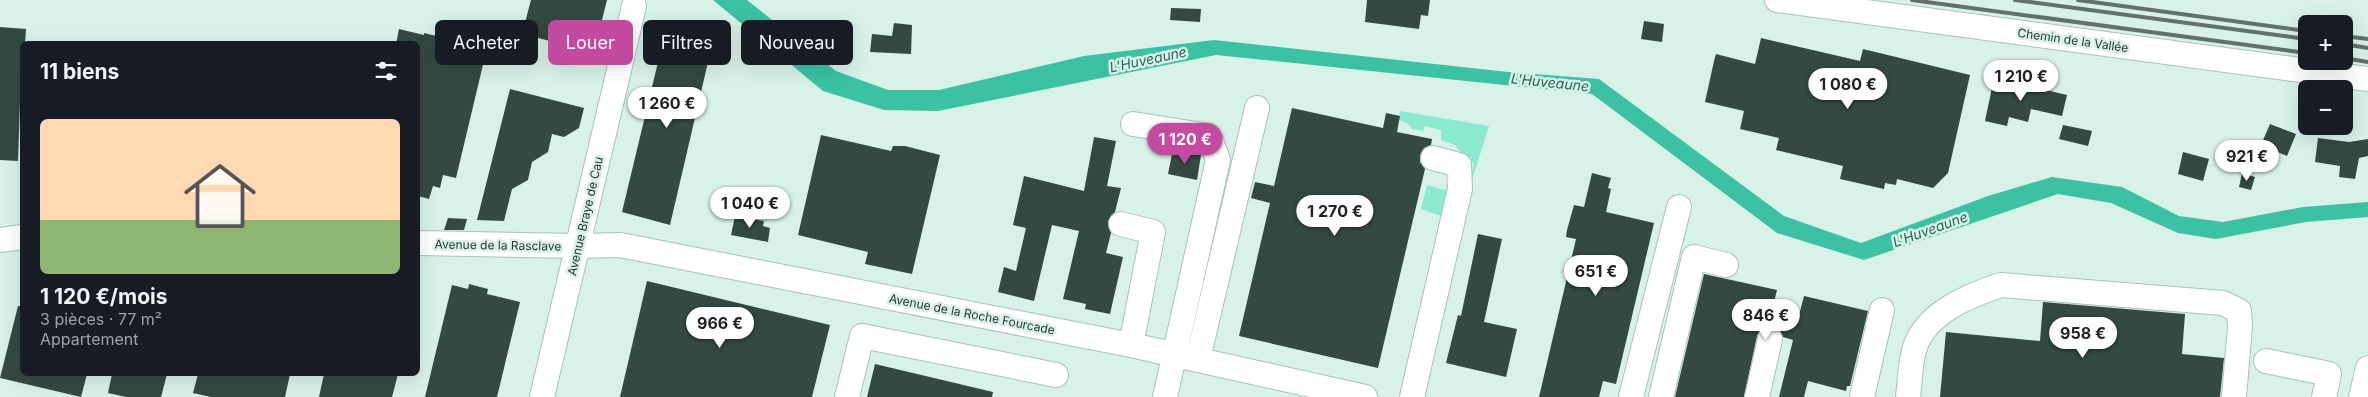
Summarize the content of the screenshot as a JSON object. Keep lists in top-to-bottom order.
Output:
{
  "streets": {
    "street": [
      "Chemin de la Vallée",
      "Avenue Braye de Cau",
      "Avenue de la Rasclave",
      "Avenue de la Roche Fourcade"
    ]
  },
  "crossings": [
    ["Avenue Braye de Cau", "Avenue de la Rasclave"],
    ["Avenue Braye de Cau", "Avenue de la Roche Fourcade"],
    ["Avenue de la Rasclave", "Avenue de la Roche Fourcade"]
  ],
  "water": ["L'Huveaune"],
  "page": {
    "map_buttons": ["+", "−"],
    "chip": [
      "Acheter",
      "Louer",
      "Filtres",
      "Nouveau"
    ],
    "heading": "11 biens",
    "price": [
      "1 210 €",
      "1 080 €",
      "1 260 €",
      "1 120 €",
      "921 €",
      "1 040 €",
      "1 270 €",
      "651 €",
      "846 €",
      "966 €",
      "958 €"
    ],
    "list": [
      {
        "name": "1 120 €/mois",
        "note": "3 pièces · 77 m² · Appartement"
      }
    ]
  }
}
